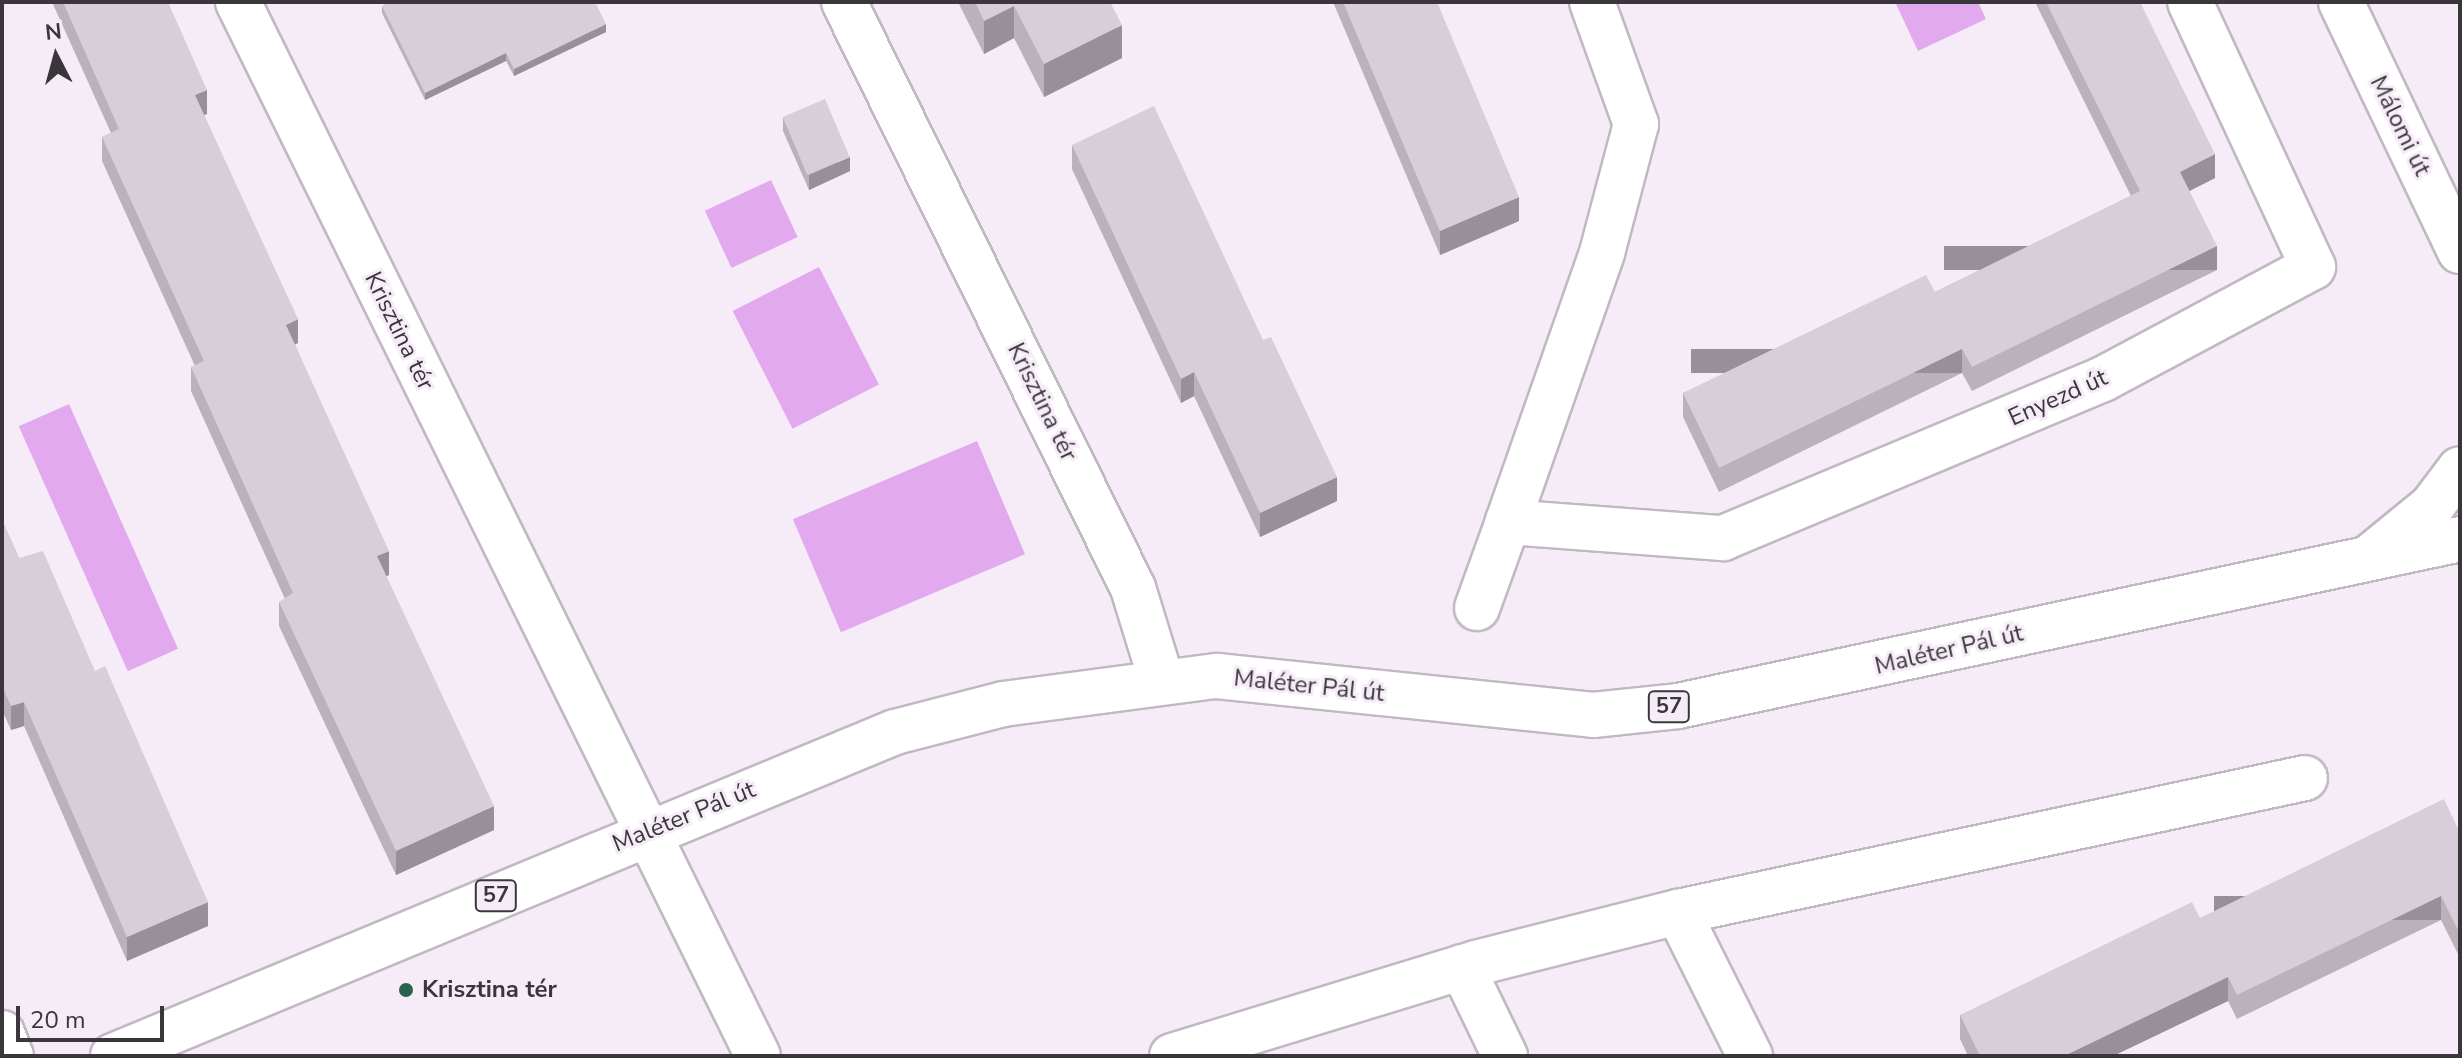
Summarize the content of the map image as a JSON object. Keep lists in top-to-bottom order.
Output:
{
  "streets": {
    "street": [
      "Málomi út",
      "Krisztina tér",
      "Enyezd út",
      "Maléter Pál út",
      "57"
    ]
  },
  "crossings": [
    ["Krisztina tér", "Maléter Pál út"]
  ],
  "places": ["Krisztina tér"],
  "scale_bar": "20 m",
  "north": "top"
}
